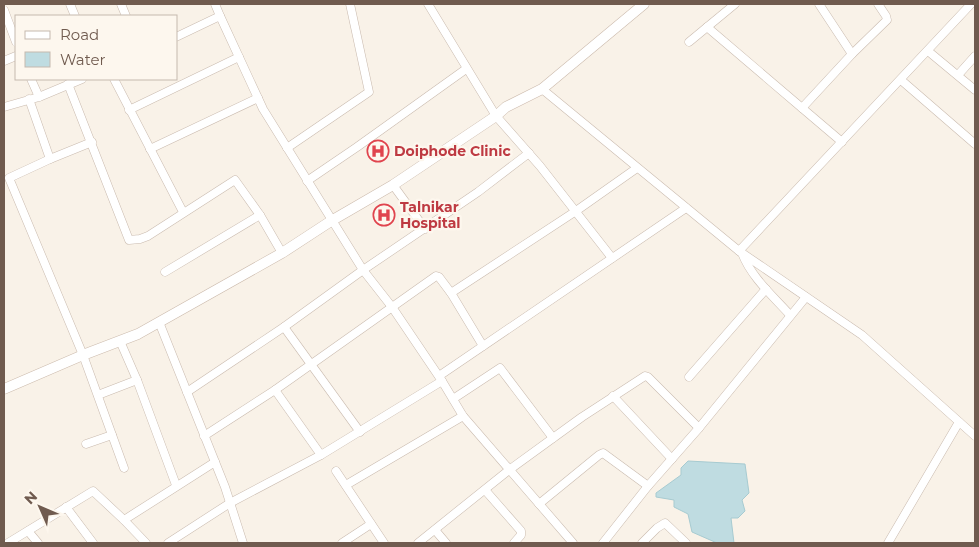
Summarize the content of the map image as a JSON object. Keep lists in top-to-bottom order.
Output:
{
  "places": {
    "hospital": ["Doiphode Clinic", "Talnikar Hospital"]
  },
  "legend": ["Road", "Water"],
  "north": "top left"
}
